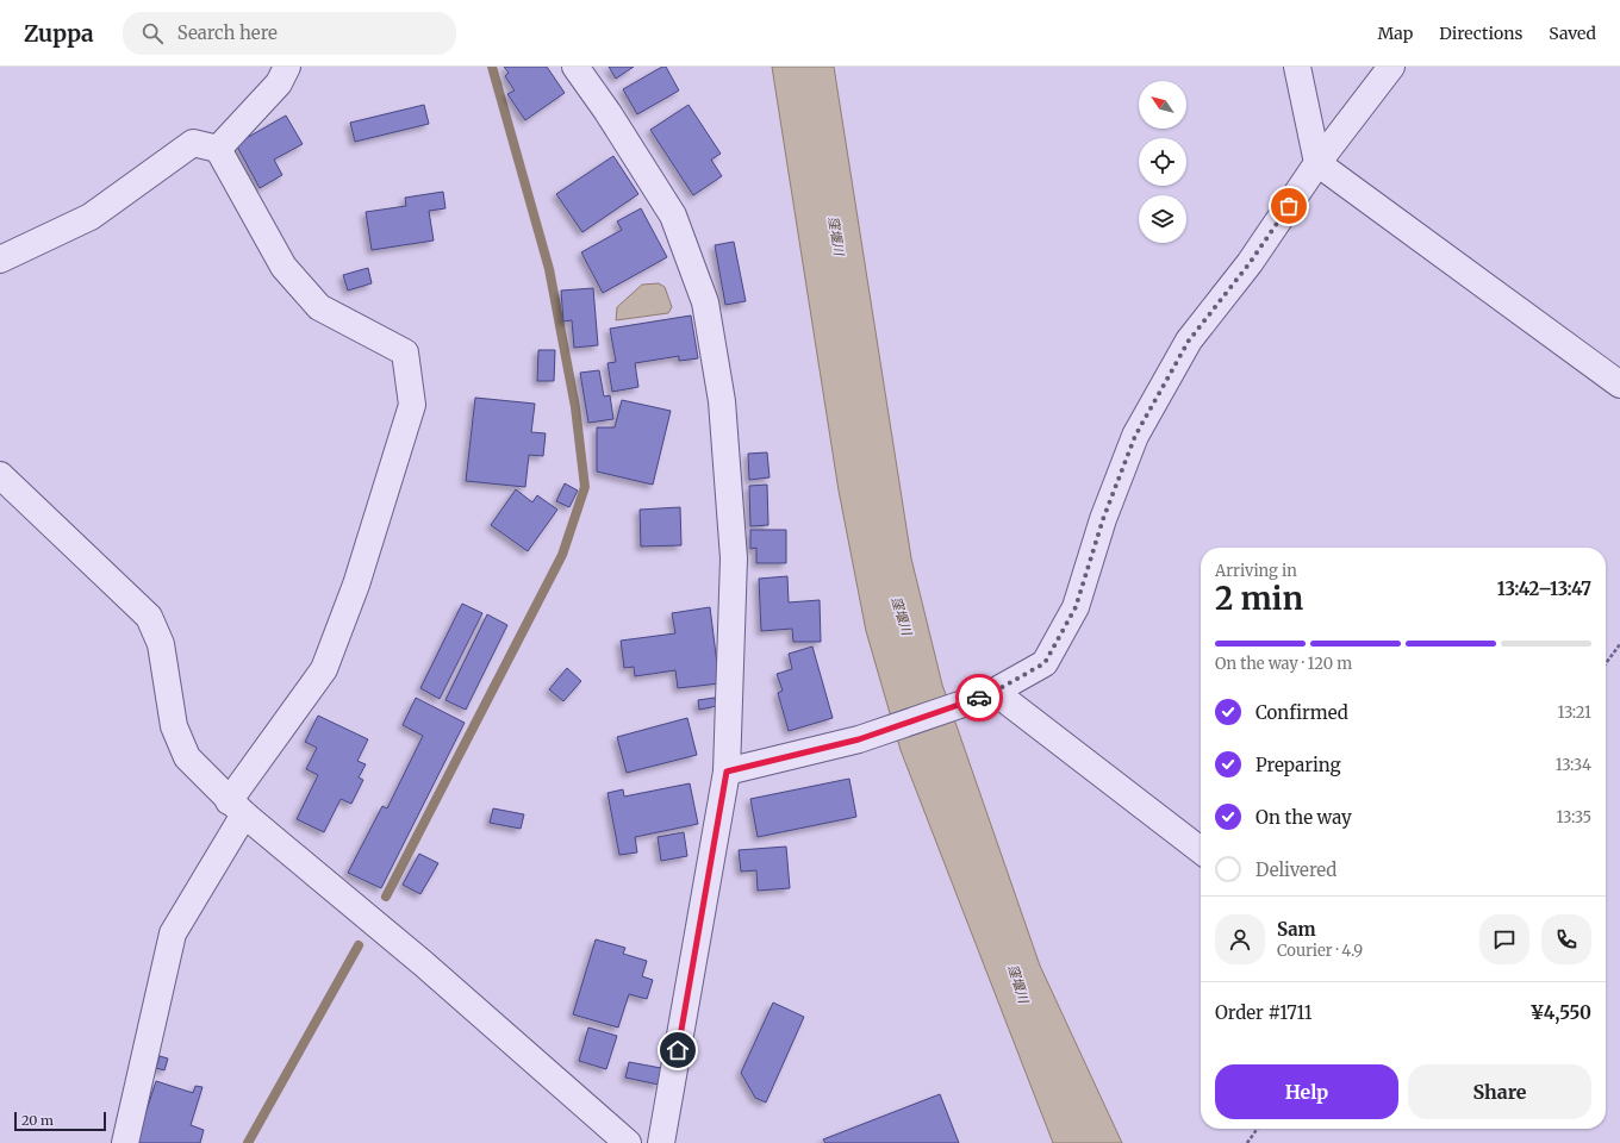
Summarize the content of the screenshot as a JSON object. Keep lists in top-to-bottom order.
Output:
{
  "water": ["窪堰川"],
  "scale_bar": "20 m",
  "north": "top left",
  "page": {
    "header": "Zuppa",
    "search": "Search here",
    "nav": ["Map", "Directions", "Saved"],
    "heading": ["2 min", "Arriving in", "13:42–13:47"],
    "panel": [
      "Sam",
      "Courier · 4.9",
      "Order #1711",
      "¥4,550"
    ],
    "bar": "On the way · 120 m",
    "list": [
      ["Confirmed", "13:21"],
      ["Preparing", "13:34"],
      ["On the way", "13:35"],
      "Delivered"
    ],
    "buttons": ["Help", "Share"],
    "scale": "20 m"
  }
}
